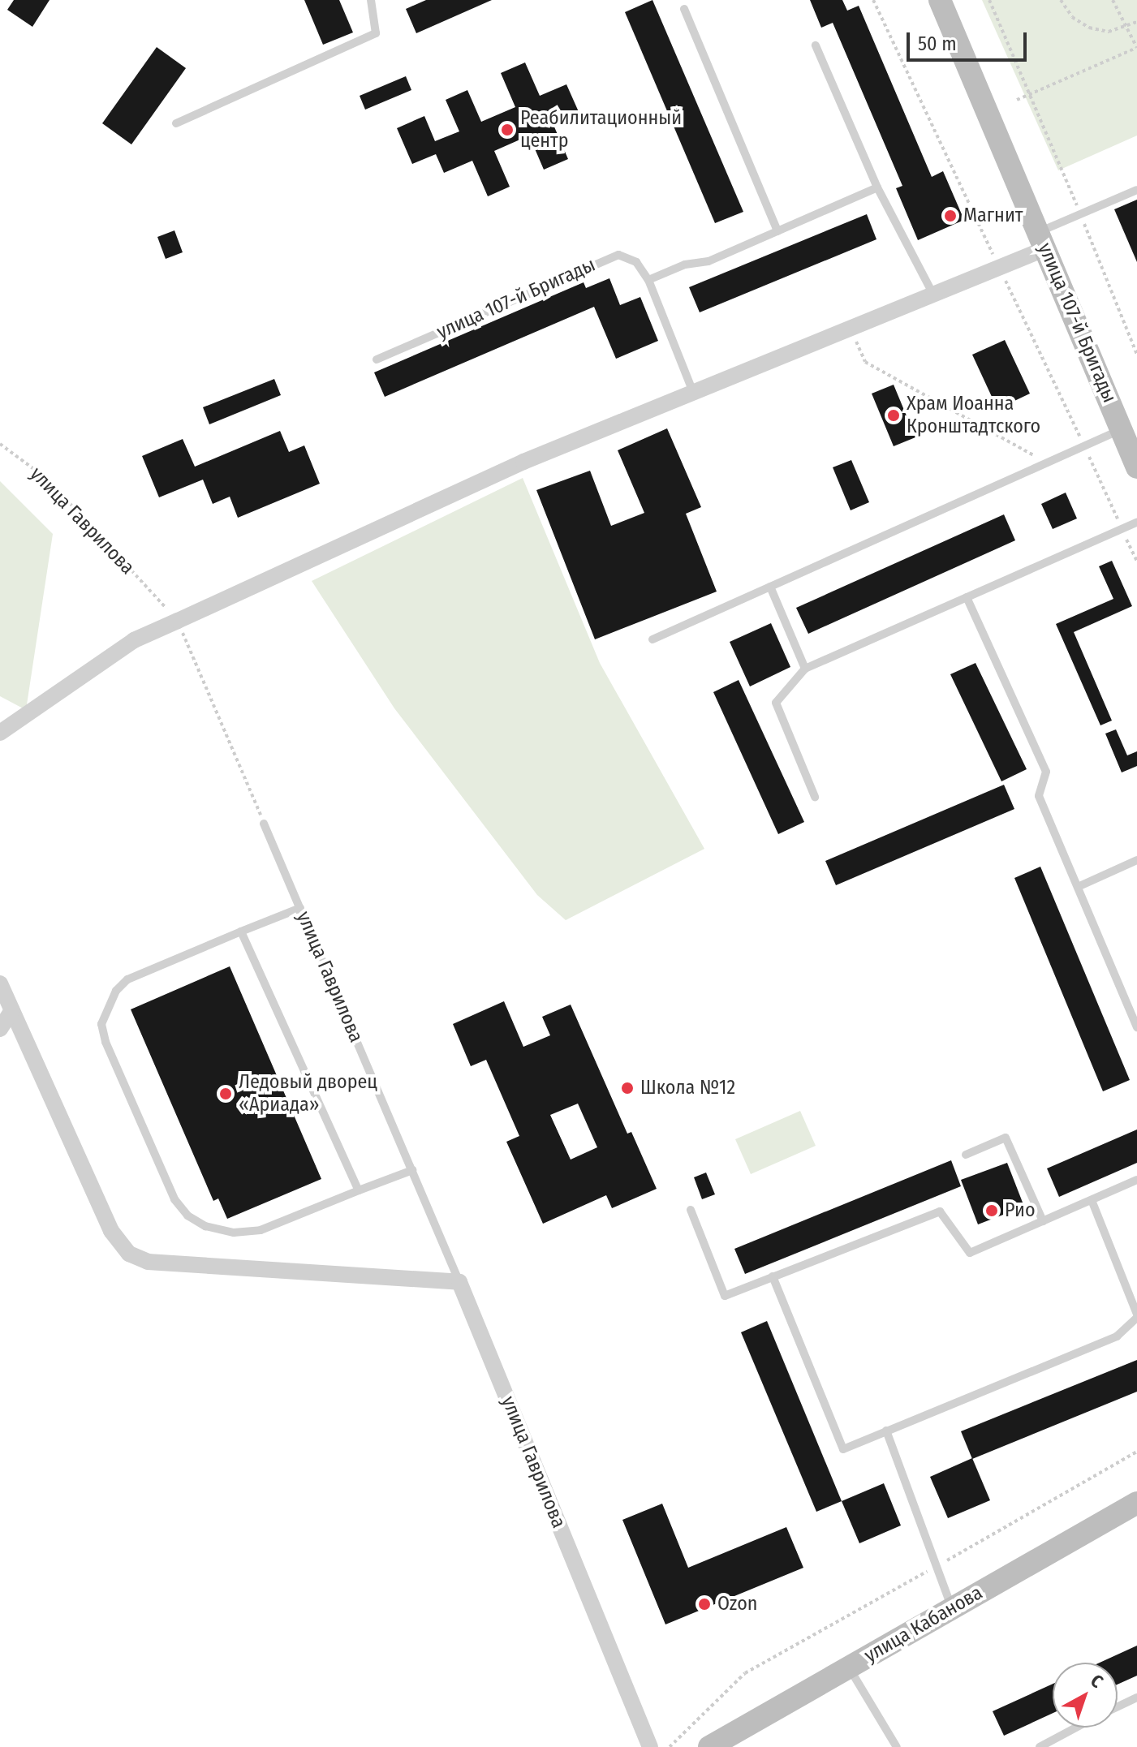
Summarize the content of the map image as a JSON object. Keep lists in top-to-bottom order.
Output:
{
  "streets": {
    "main road": ["улица 107-й Бригады", "улица Кабанова"],
    "street": ["улица Гаврилова"]
  },
  "places": [
    "Реабилитационный центр",
    "Магнит",
    "Храм Иоанна Кронштадтского",
    "Школа №12",
    "Ледовый дворец «Ариада»",
    "Рио",
    "Ozon"
  ],
  "scale_bar": "50 m",
  "north": "top right"
}
